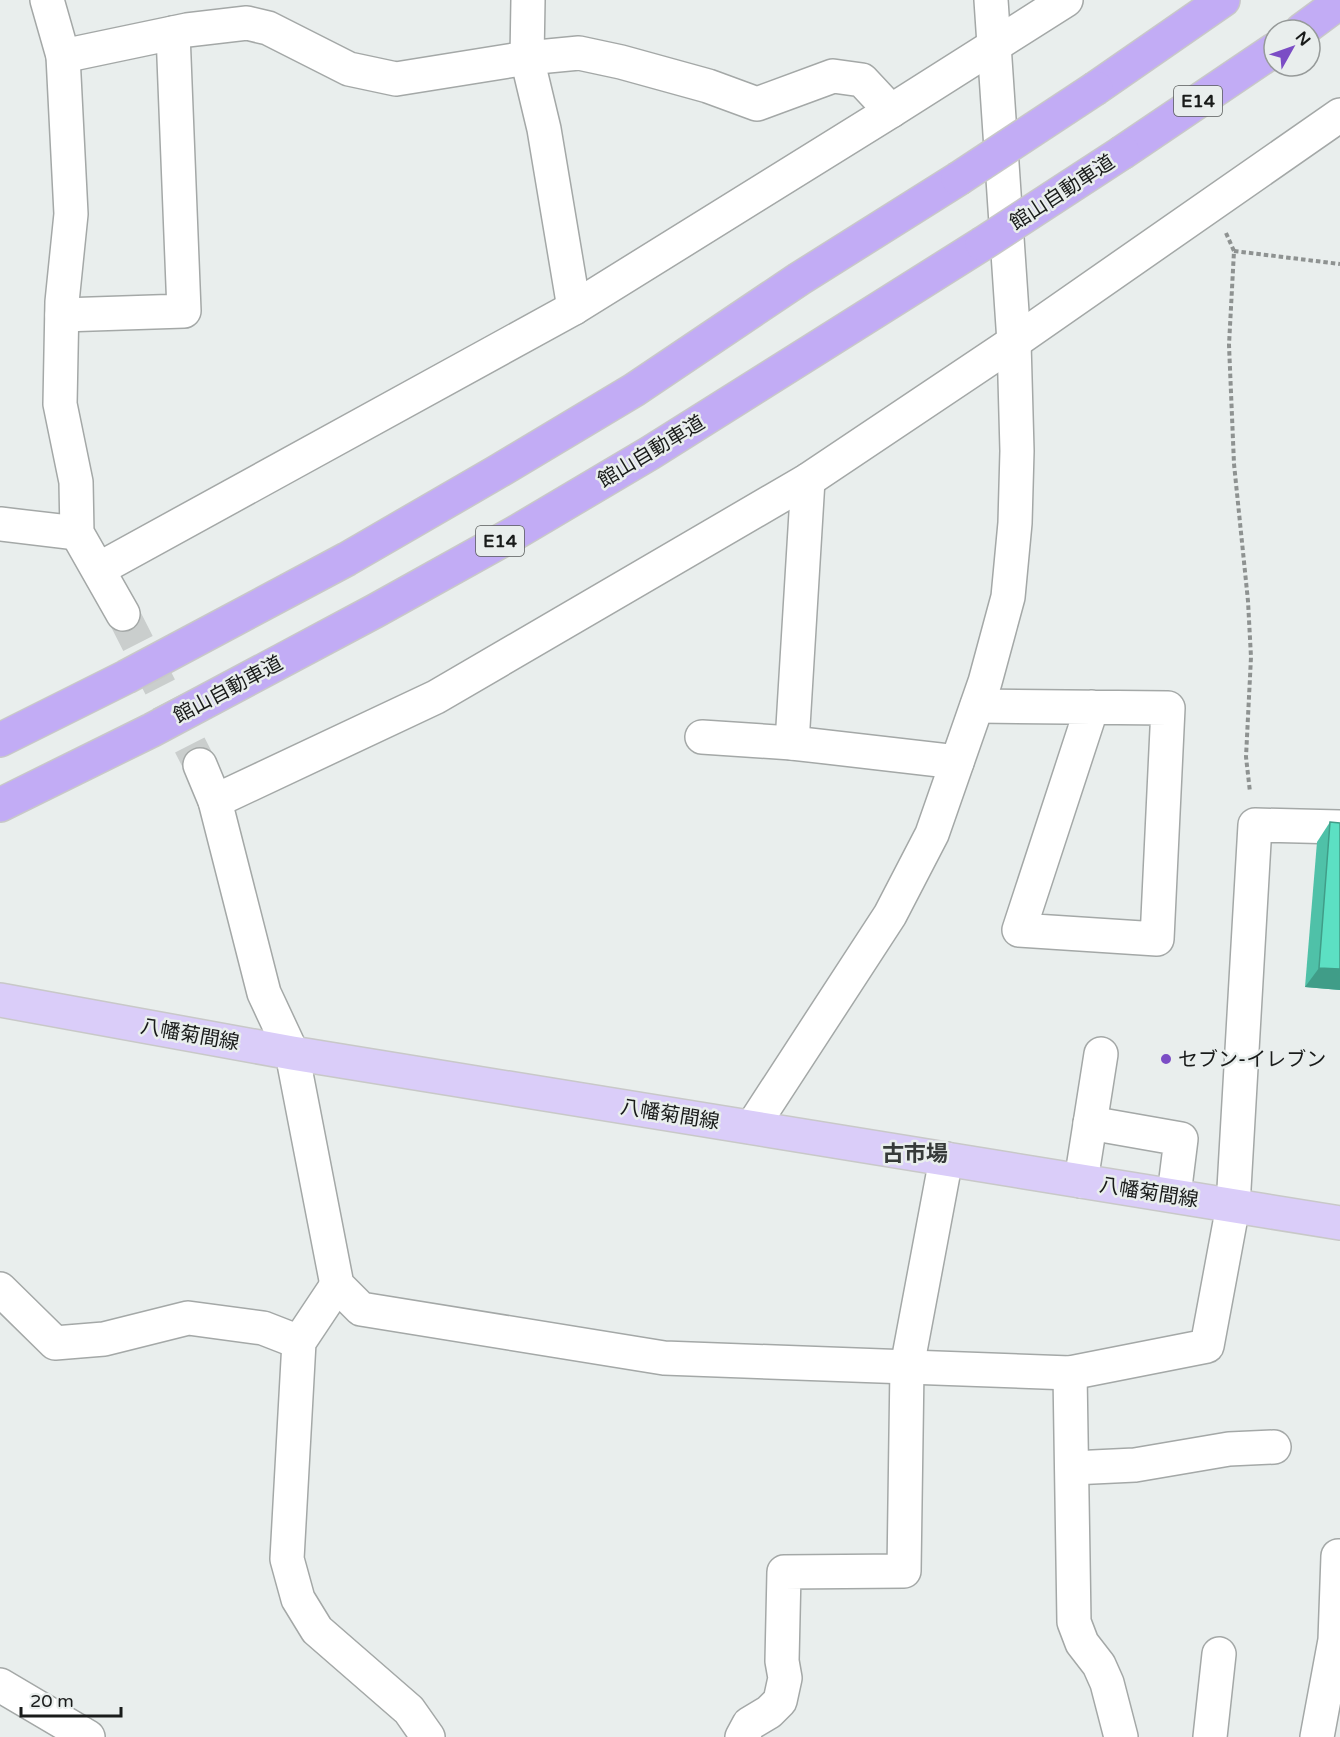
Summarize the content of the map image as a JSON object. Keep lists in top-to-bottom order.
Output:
{
  "streets": {
    "highway": ["E14", "館山自動車道"],
    "main road": ["八幡菊間線"]
  },
  "districts": ["古市場"],
  "places": ["セブン-イレブン"],
  "scale_bar": "20 m",
  "north": "top right"
}
